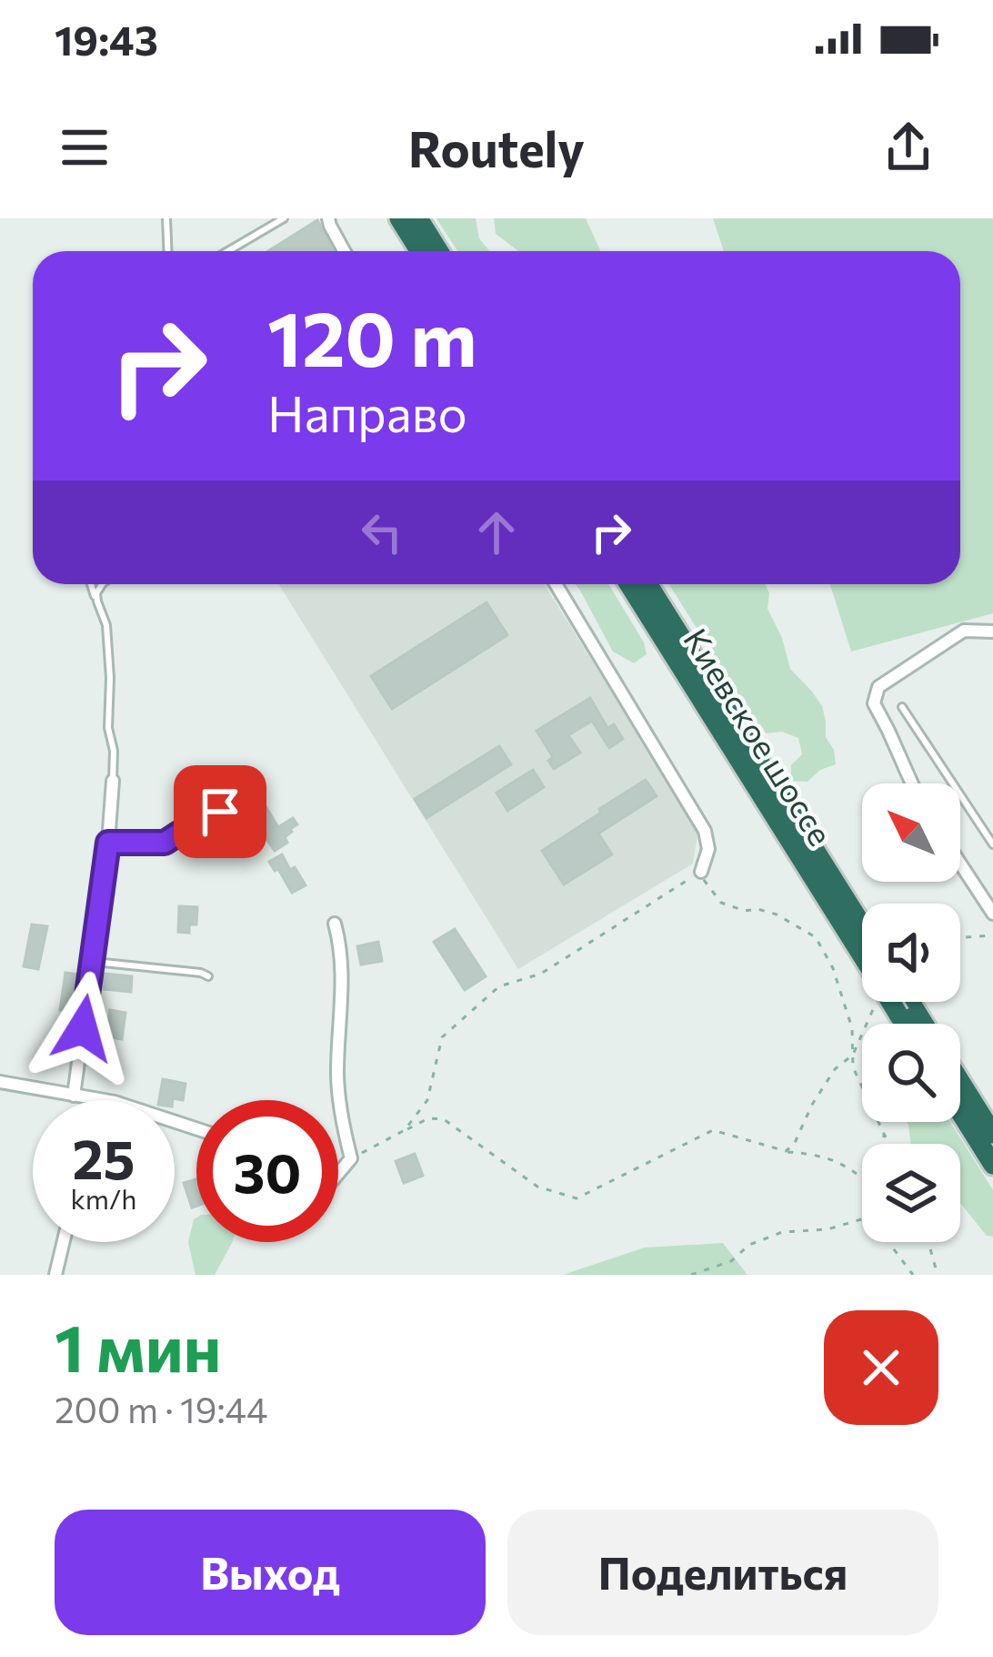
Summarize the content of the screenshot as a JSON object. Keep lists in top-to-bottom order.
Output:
{
  "streets": {
    "highway": ["Киевское шоссе"]
  },
  "north": "top left",
  "page": {
    "status": "19:43",
    "header": "Routely",
    "turn": ["120 m", "Направо"],
    "speed": "25 km/h",
    "limit": "30",
    "heading": ["1 мин", "200 m · 19:44"],
    "buttons": ["Выход", "Поделиться"]
  }
}
